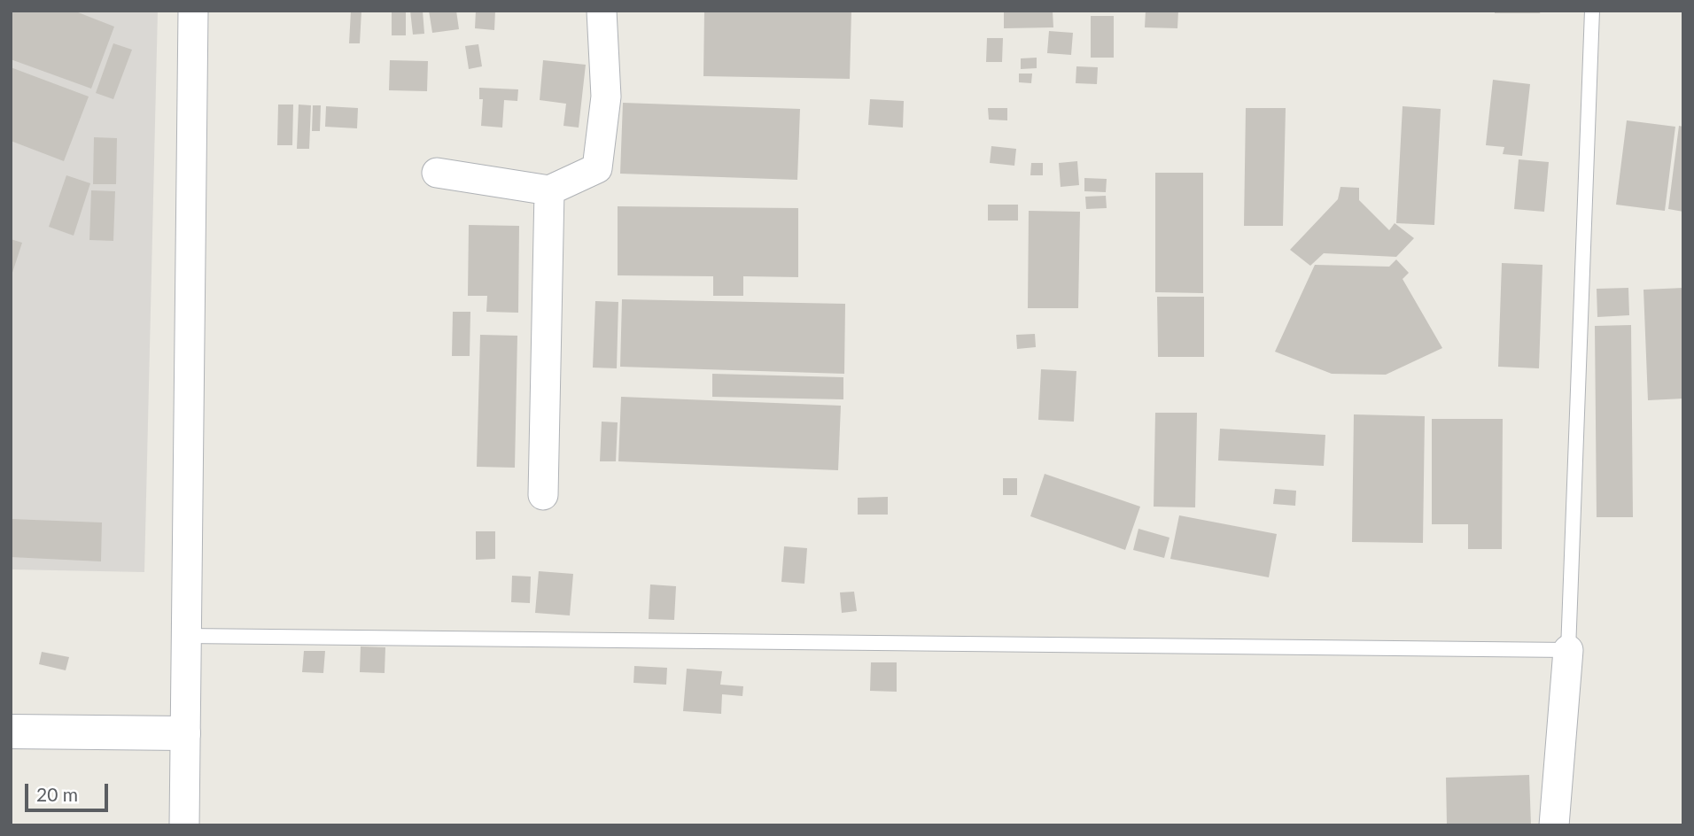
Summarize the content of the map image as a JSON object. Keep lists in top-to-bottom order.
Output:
{
  "scale_bar": "20 m"
}
